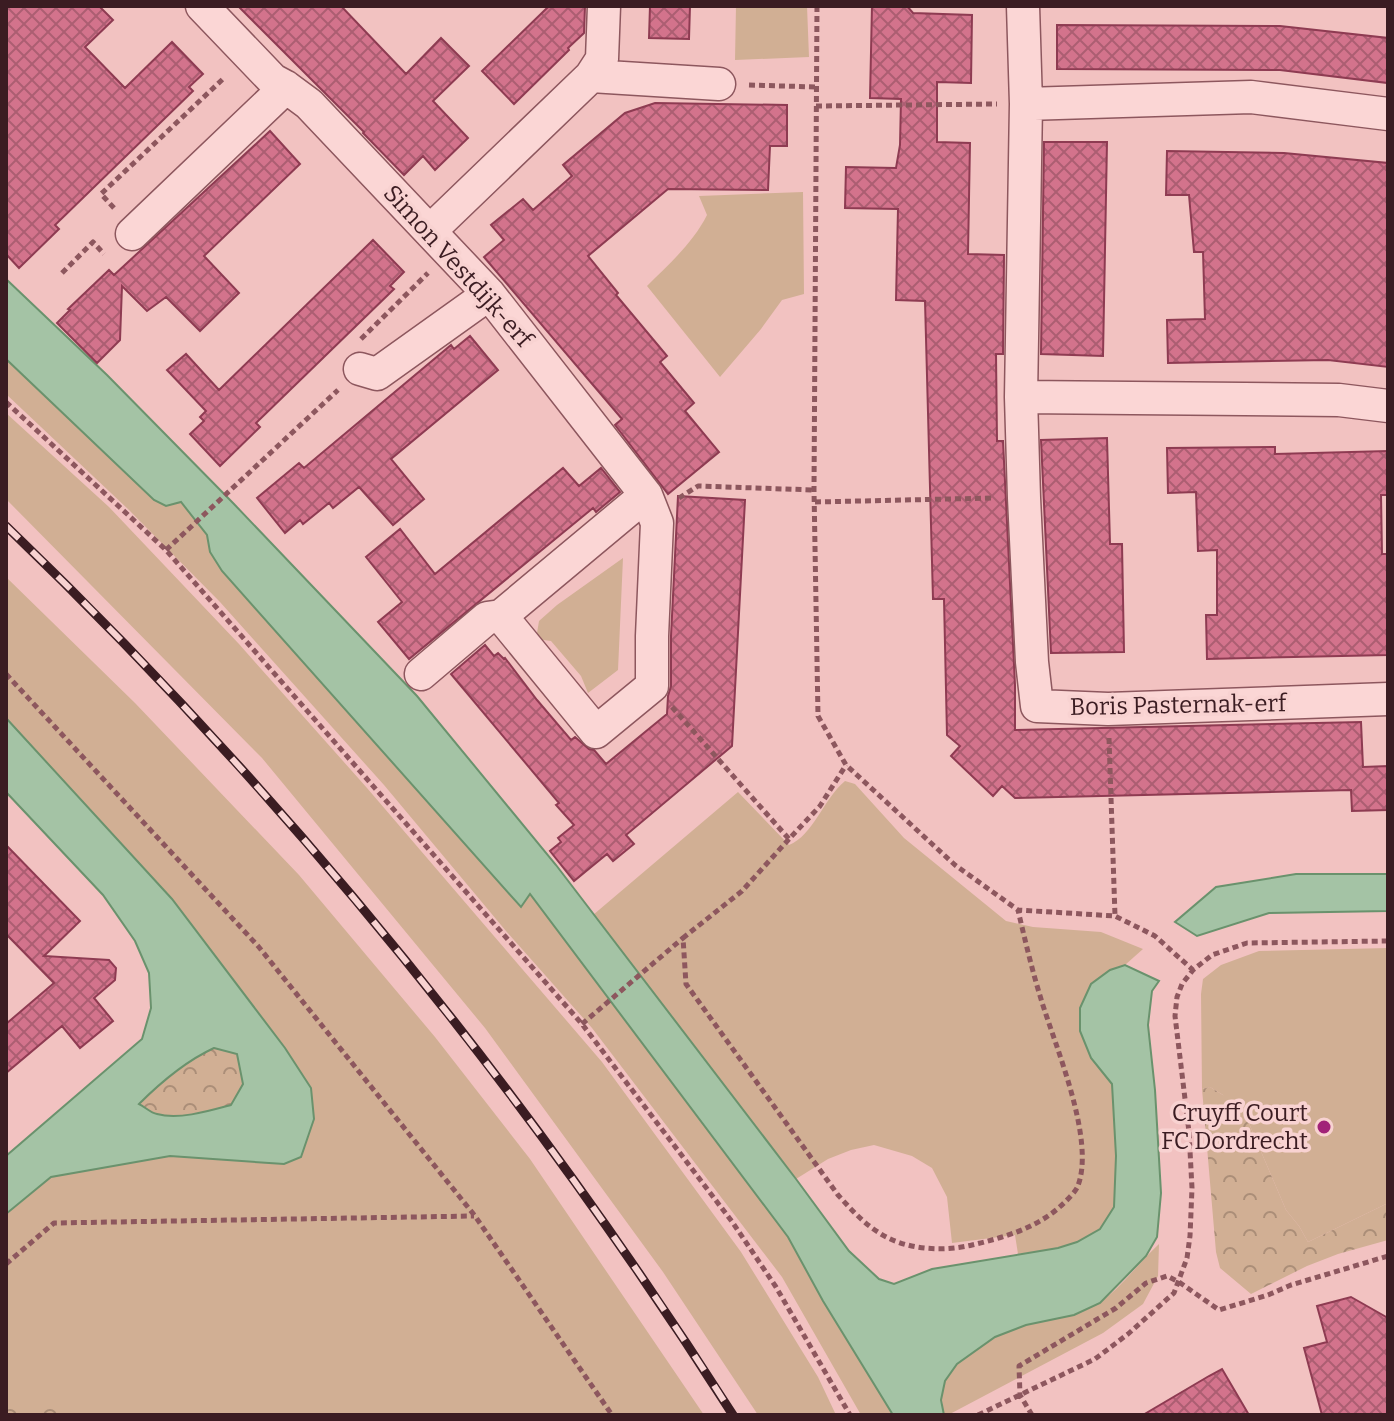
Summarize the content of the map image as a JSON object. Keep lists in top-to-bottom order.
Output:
{
  "streets": {
    "street": ["Simon Vestdijk-erf", "Boris Pasternak-erf"]
  },
  "places": ["Cruyff Court FC Dordrecht"]
}
